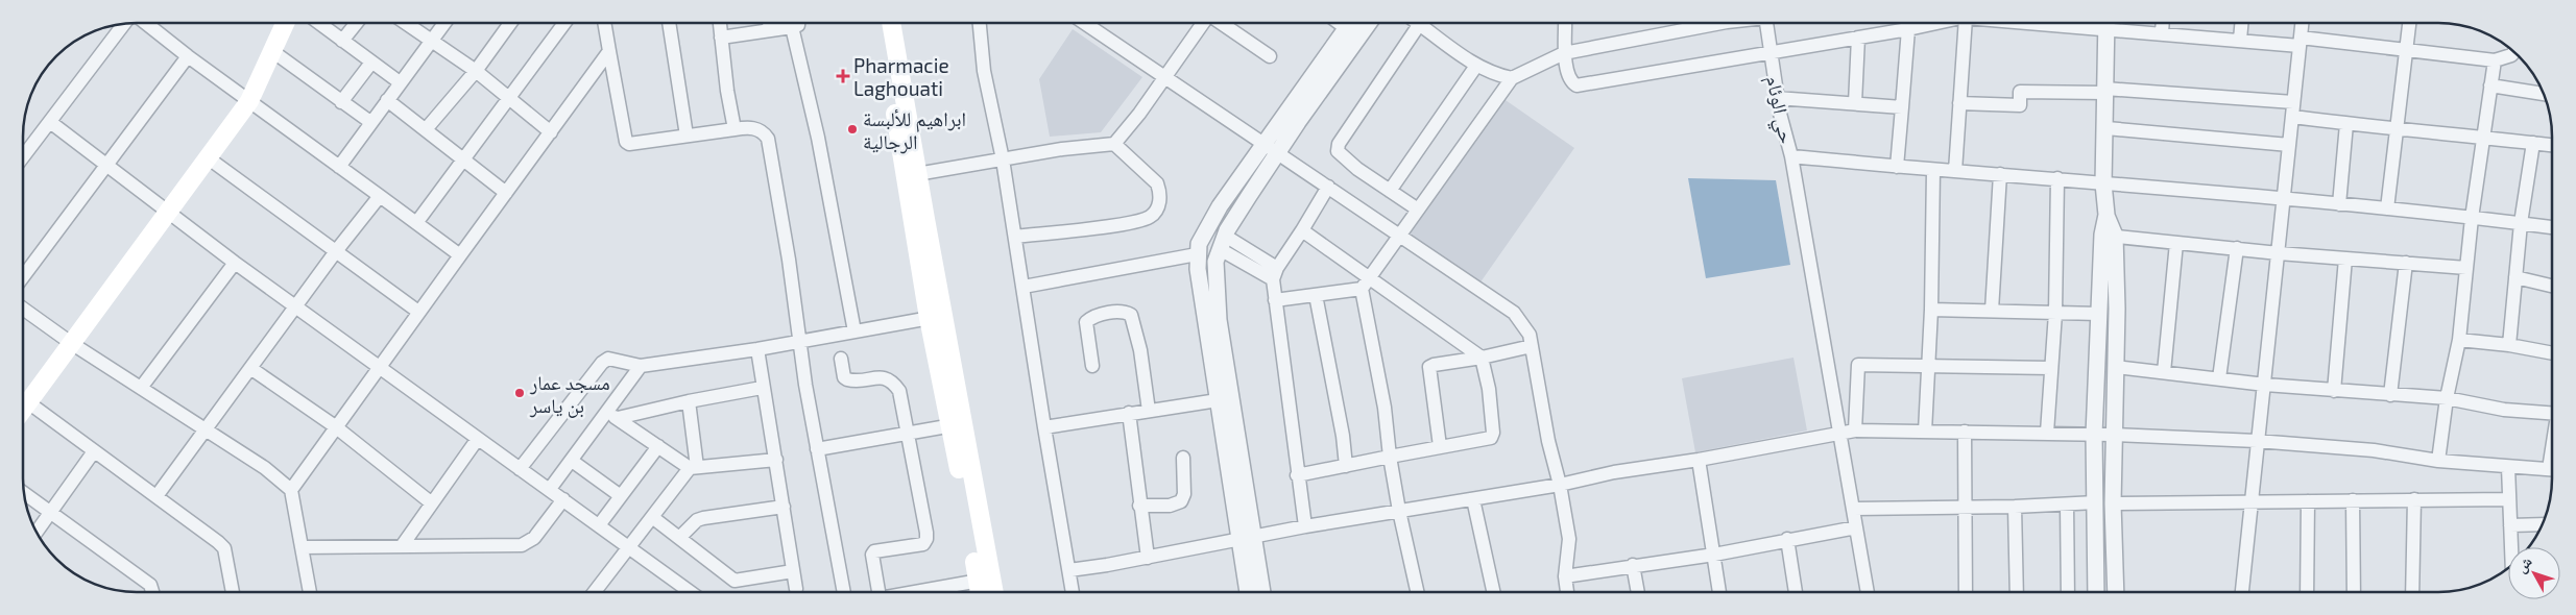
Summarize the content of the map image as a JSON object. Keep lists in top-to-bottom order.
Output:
{
  "streets": {
    "street": ["حي الوئام"]
  },
  "places": {
    "health": ["Pharmacie Laghouati"],
    "other": ["ابراهيم للألبسة الرجالية", "مسجد عمار بن ياسر"]
  },
  "north": "top left"
}
